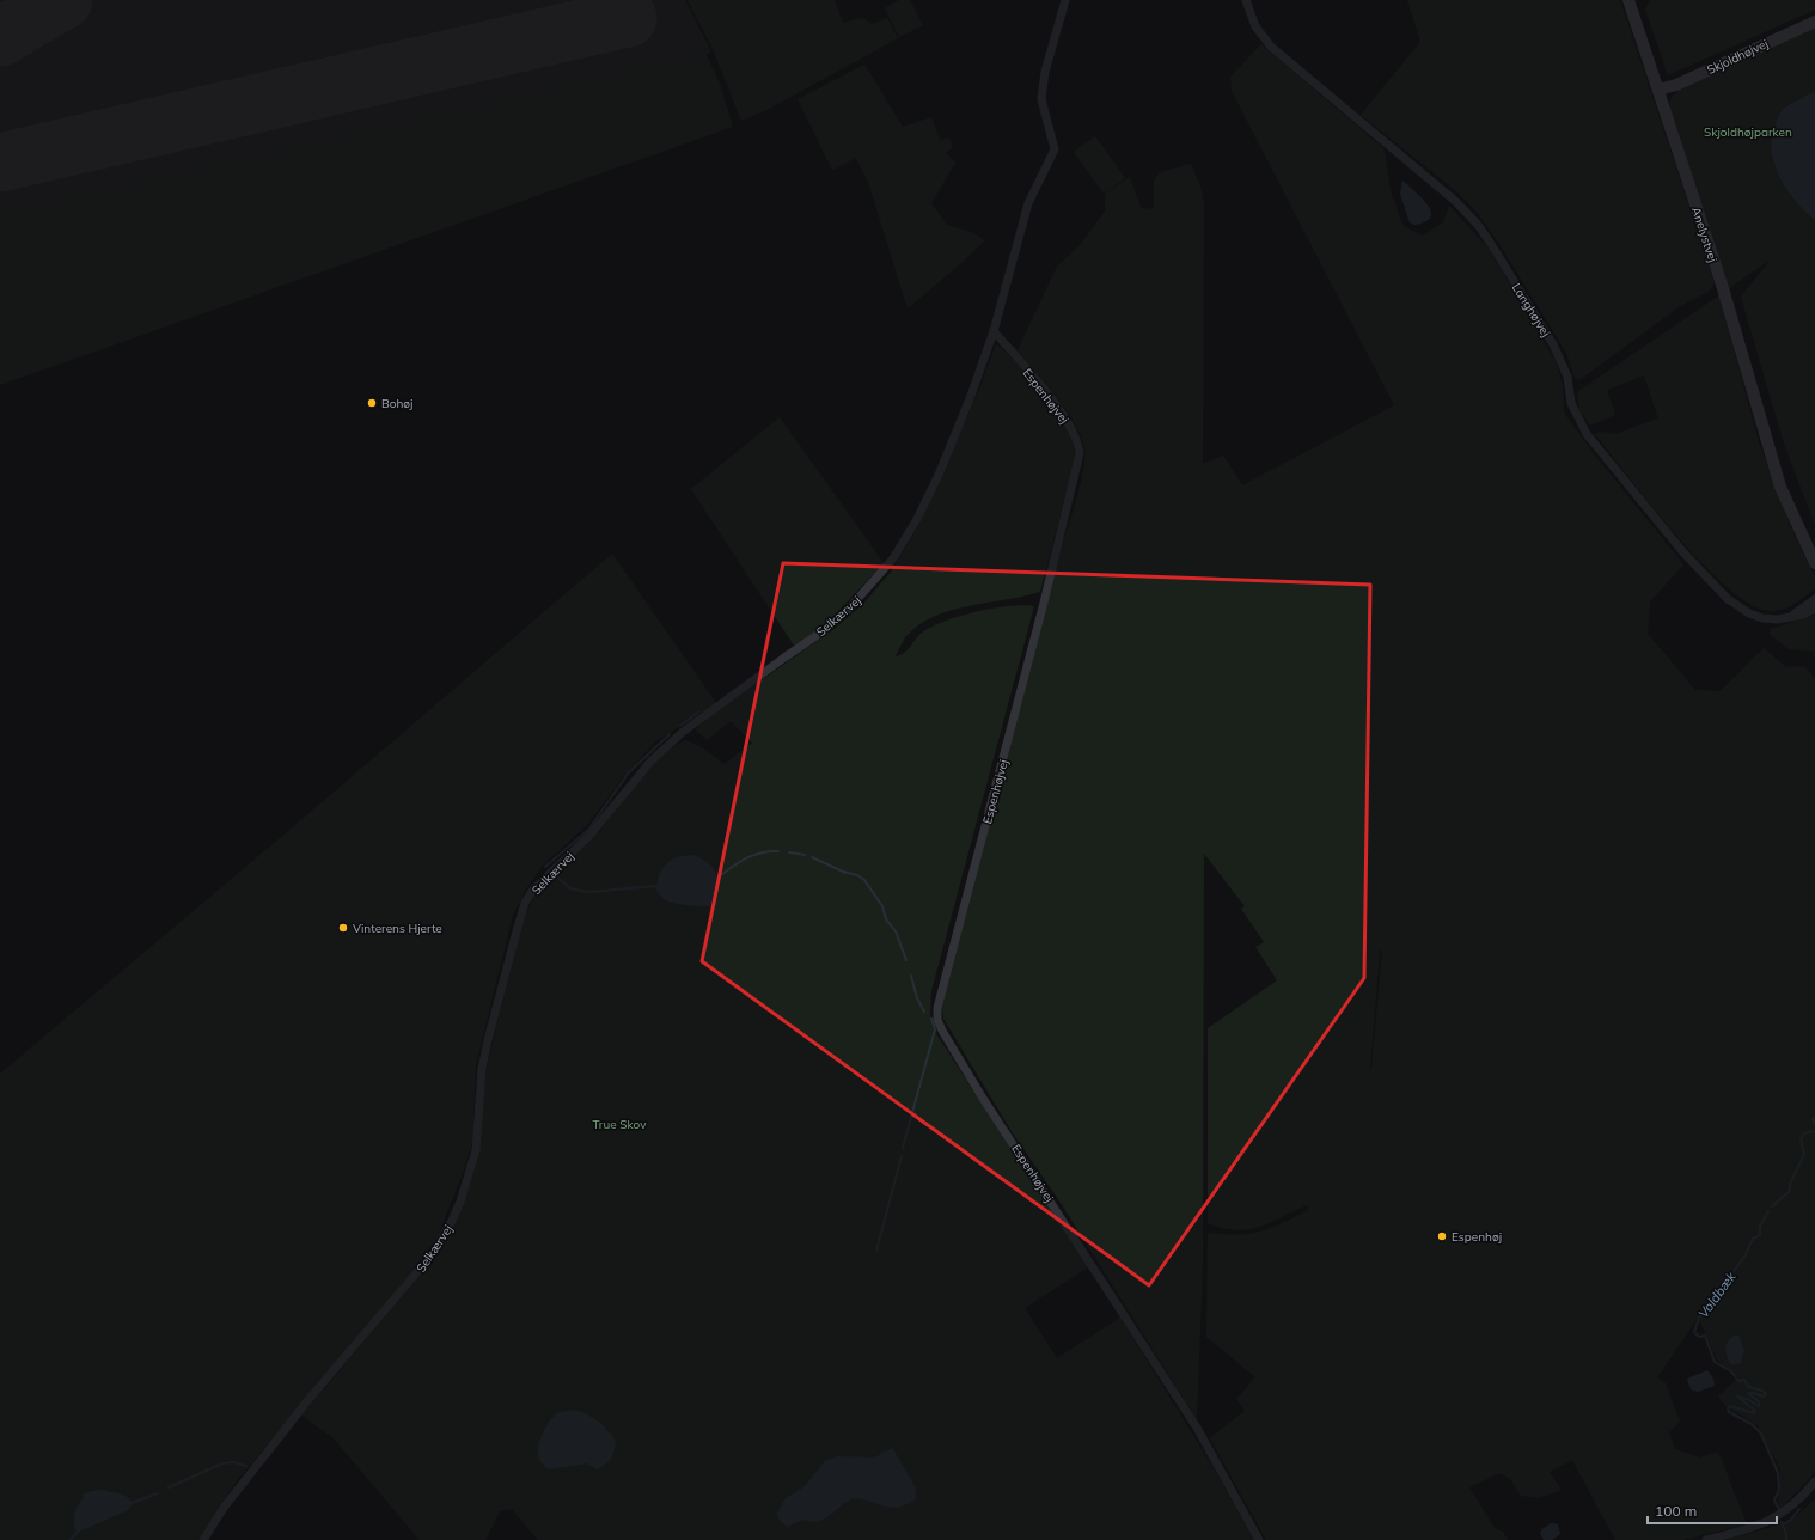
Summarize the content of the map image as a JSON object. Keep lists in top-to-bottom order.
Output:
{
  "streets": {
    "street": [
      "Skjoldhøjvej",
      "Anelystvej",
      "Langhøjvej",
      "Espenhøjvej",
      "Selkærvej"
    ]
  },
  "crossings": [
    ["Skjoldhøjvej", "Anelystvej"],
    ["Espenhøjvej", "Selkærvej"]
  ],
  "water": ["Voldbæk"],
  "parks": ["Skjoldhøjparken", "True Skov"],
  "places": ["Bohøj", "Vinterens Hjerte", "Espenhøj"],
  "scale_bar": "100 m"
}
